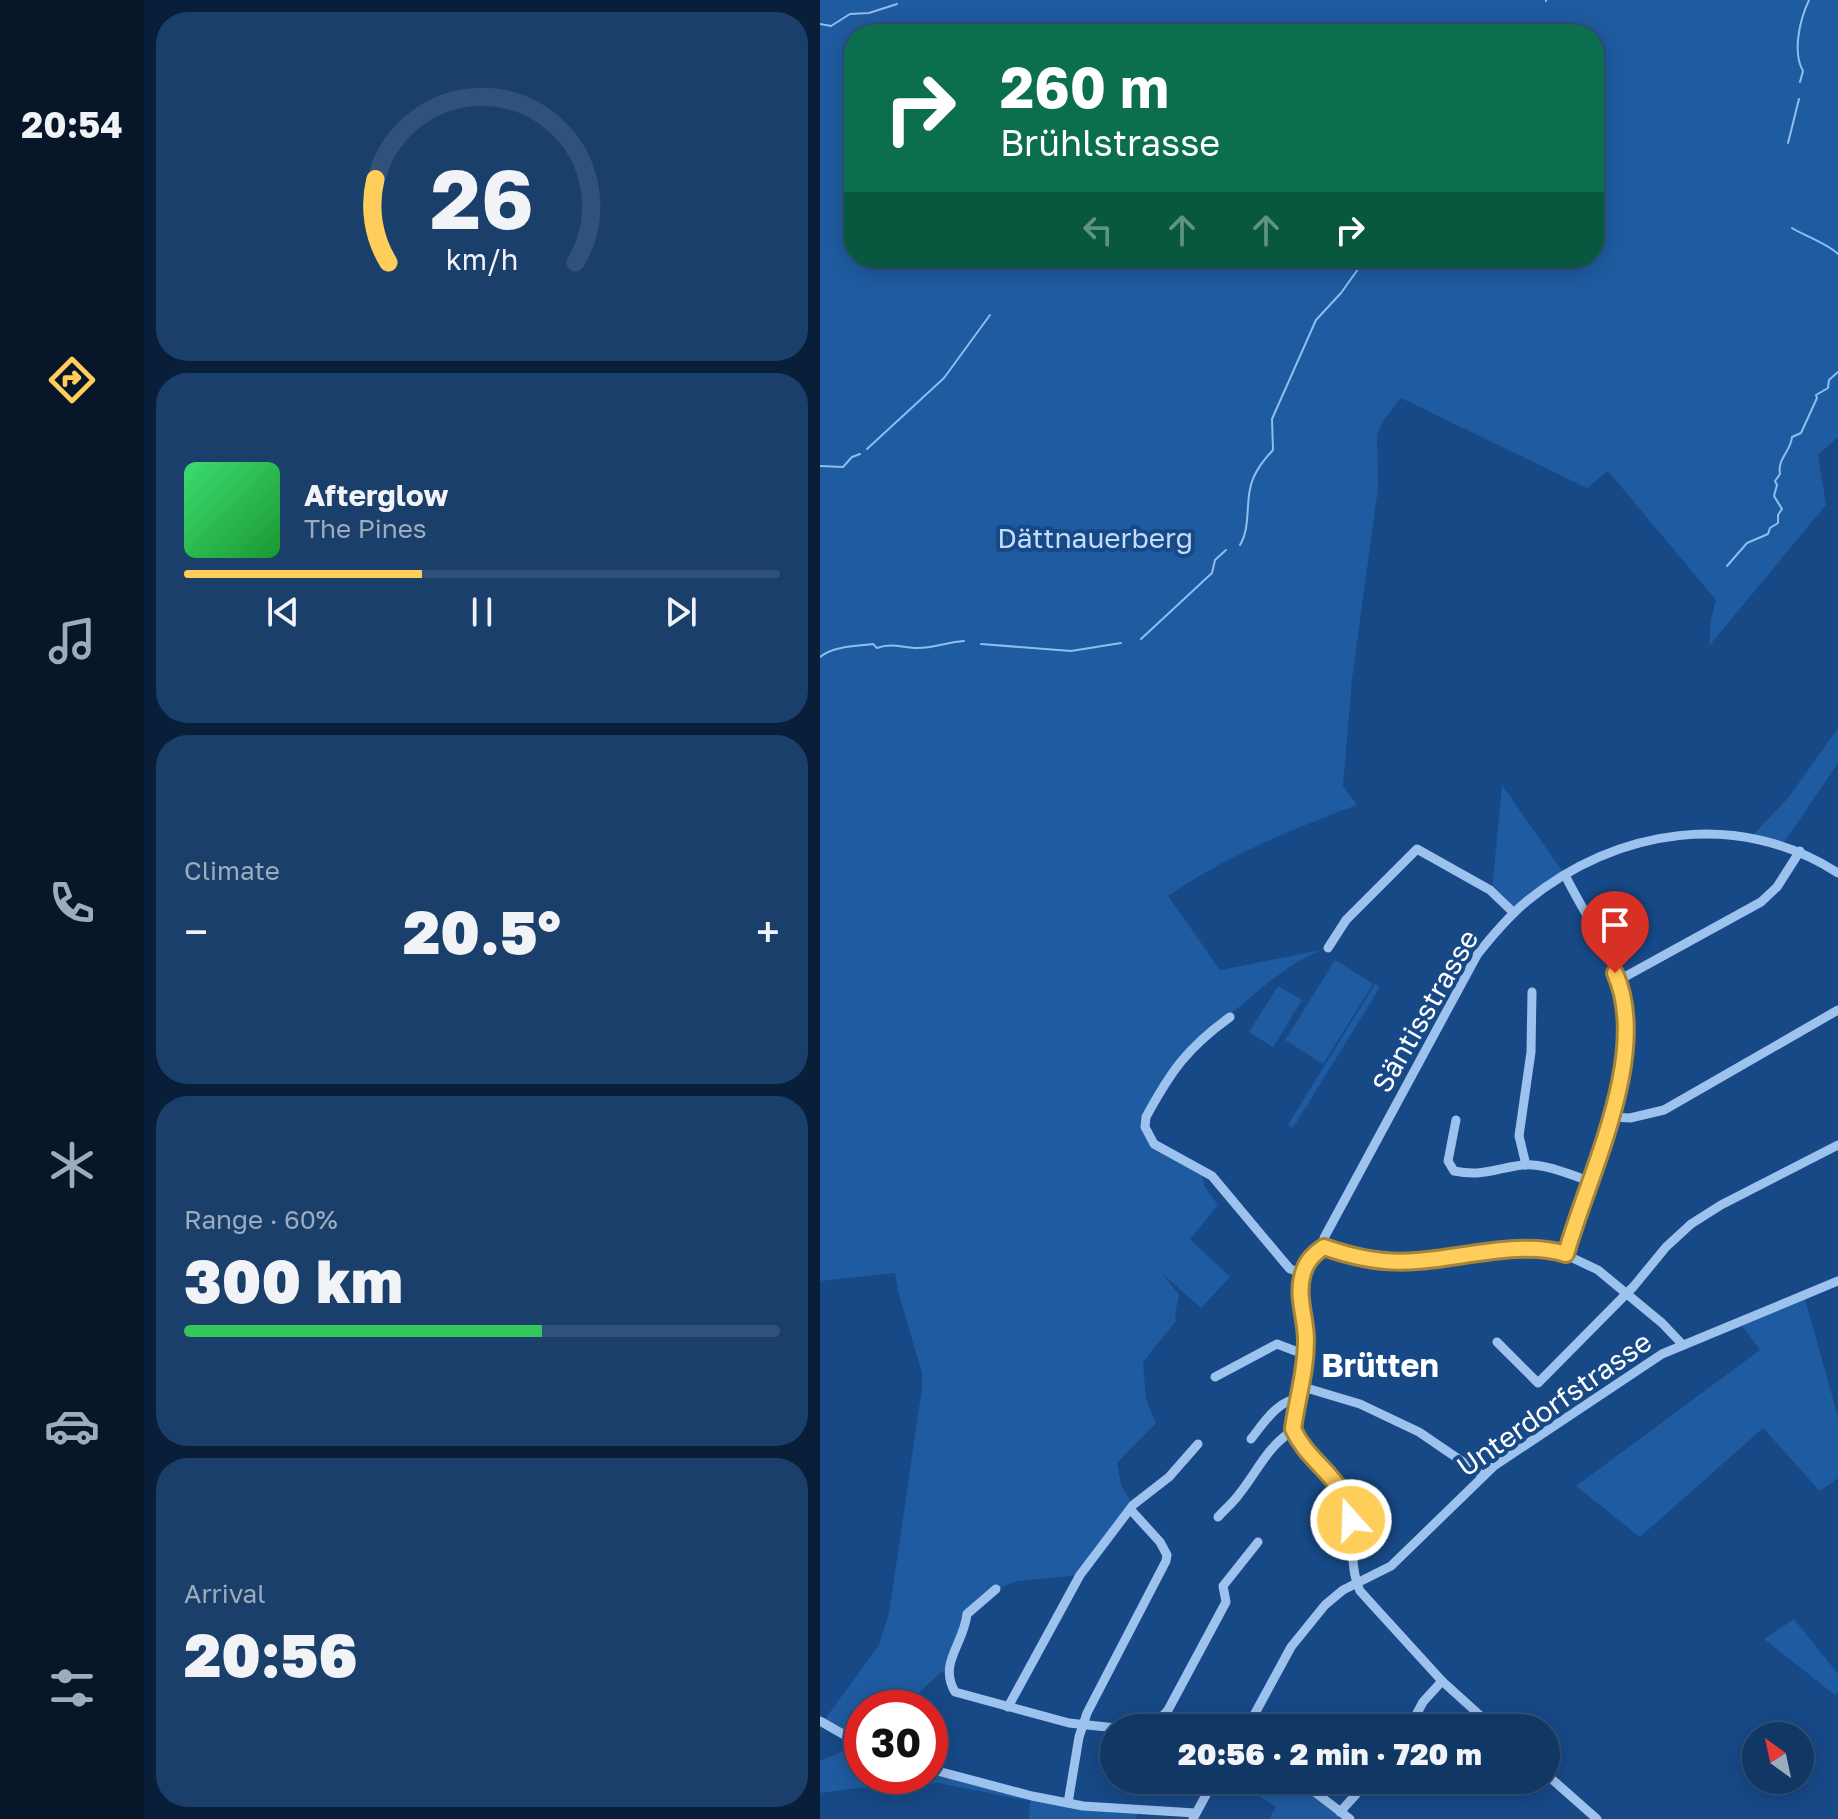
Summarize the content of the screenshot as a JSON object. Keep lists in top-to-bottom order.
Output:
{
  "streets": {
    "street": ["Säntisstrasse", "Unterdorfstrasse"]
  },
  "districts": ["Brütten"],
  "parks": ["Dättnauerberg"],
  "north": "top left",
  "page": {
    "tabs": "20:54",
    "turn": ["260 m", "Brühlstrasse"],
    "song": ["Afterglow", "The Pines"],
    "tile": [
      "Climate",
      ["Range · 60%", "300 km"],
      ["Arrival", "20:56"]
    ],
    "heat": ["−", "20.5°", "+"],
    "limit": "30",
    "trip": "20:56 · 2 min · 720 m",
    "gauge": ["26", "km/h"]
  }
}
